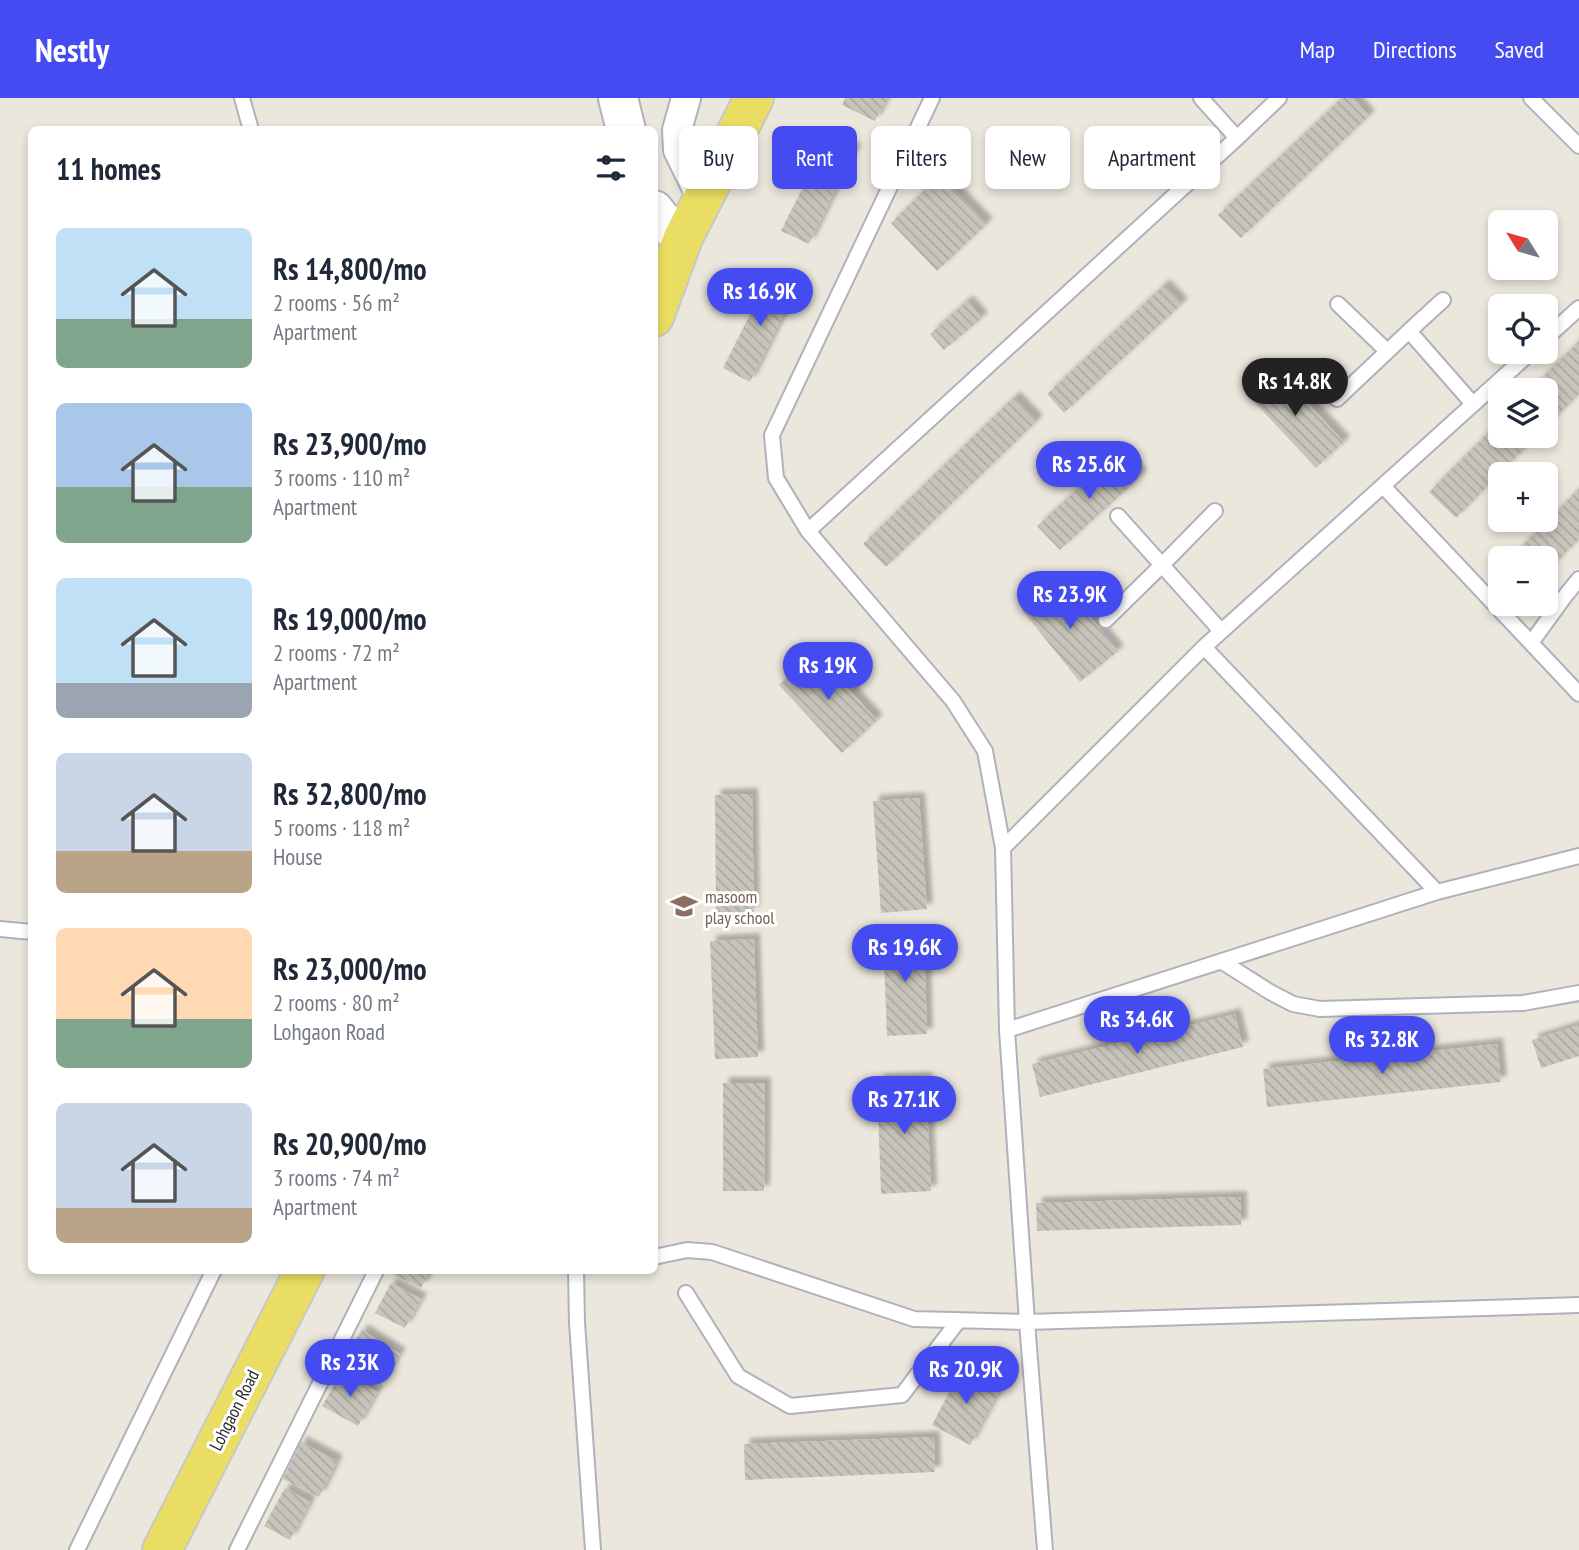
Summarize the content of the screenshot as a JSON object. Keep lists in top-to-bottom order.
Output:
{
  "streets": {
    "main road": ["Lohgaon Road"]
  },
  "places": {
    "school or university": ["masoom play school"]
  },
  "north": "top left",
  "page": {
    "header": "Nestly",
    "nav": ["Map", "Directions", "Saved"],
    "chip": [
      "Buy",
      "Rent",
      "Filters",
      "New",
      "Apartment"
    ],
    "heading": "11 homes",
    "map_buttons": ["+", "−"],
    "list": [
      {
        "name": "Rs 14,800/mo",
        "note": "2 rooms · 56 m² · Apartment"
      },
      {
        "name": "Rs 23,900/mo",
        "note": "3 rooms · 110 m² · Apartment"
      },
      {
        "name": "Rs 19,000/mo",
        "note": "2 rooms · 72 m² · Apartment"
      },
      {
        "name": "Rs 32,800/mo",
        "note": "5 rooms · 118 m² · House"
      },
      {
        "name": "Rs 23,000/mo",
        "note": "2 rooms · 80 m² · Lohgaon Road"
      },
      {
        "name": "Rs 20,900/mo",
        "note": "3 rooms · 74 m² · Apartment"
      }
    ],
    "price": [
      "Rs 16.9K",
      "Rs 14.8K",
      "Rs 25.6K",
      "Rs 23.9K",
      "Rs 19K",
      "Rs 19.6K",
      "Rs 34.6K",
      "Rs 32.8K",
      "Rs 27.1K",
      "Rs 23K",
      "Rs 20.9K"
    ]
  }
}
